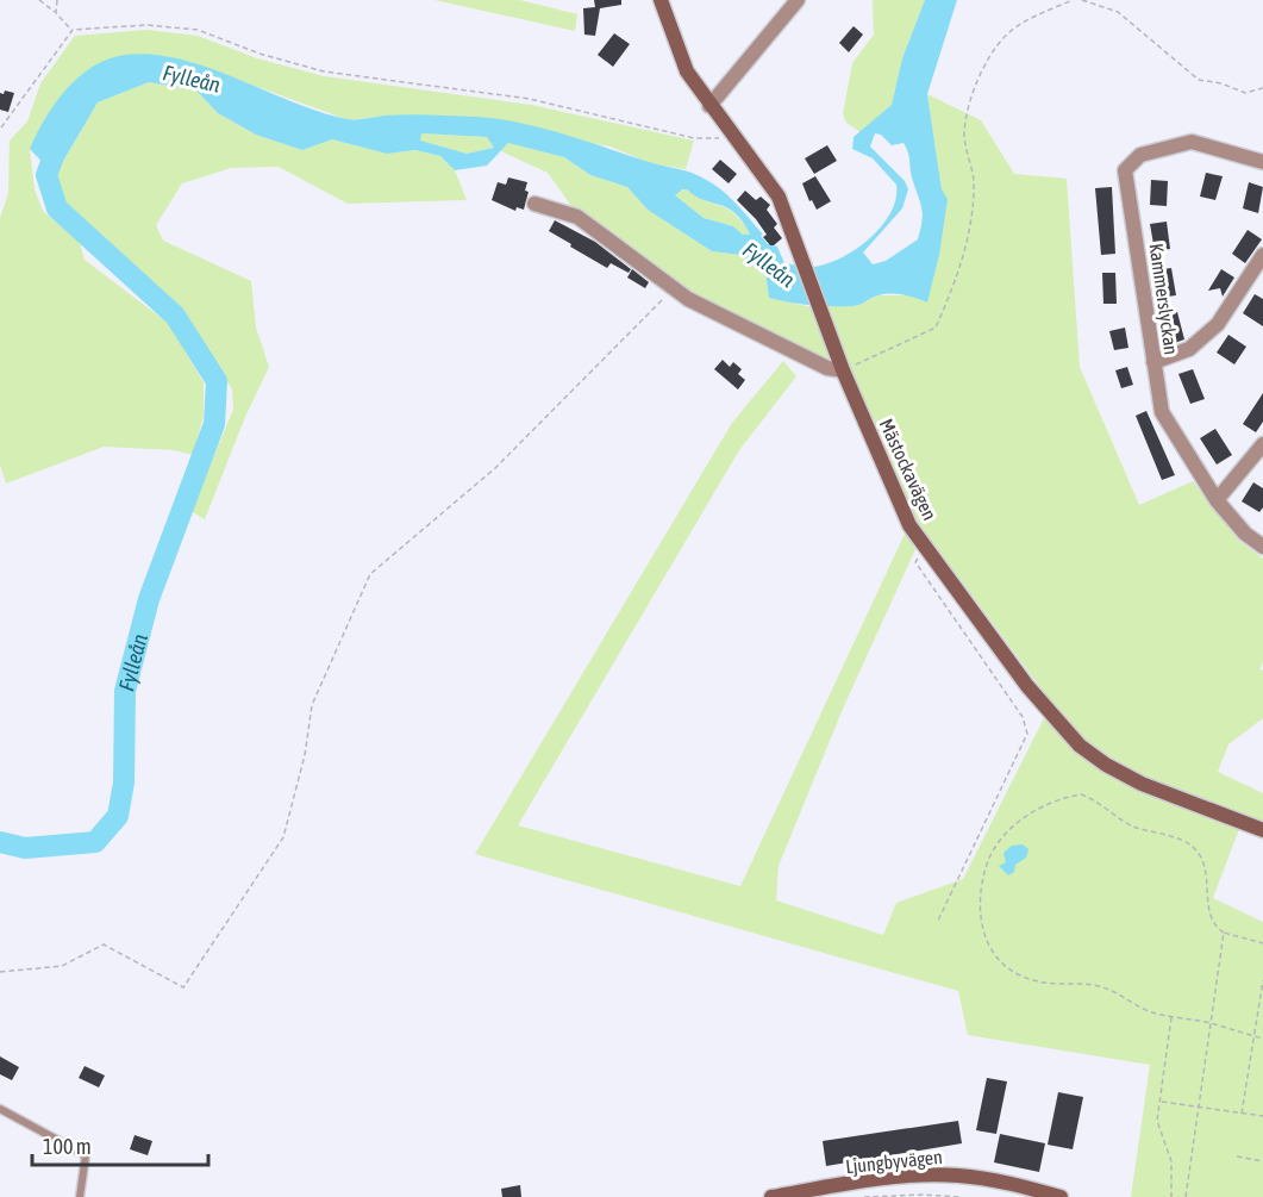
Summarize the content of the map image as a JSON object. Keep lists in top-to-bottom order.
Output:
{
  "streets": {
    "street": ["Kammerslyckan", "Mästockavägen", "Ljungbyvägen"]
  },
  "water": ["Fylleån"],
  "scale_bar": "100 m"
}
